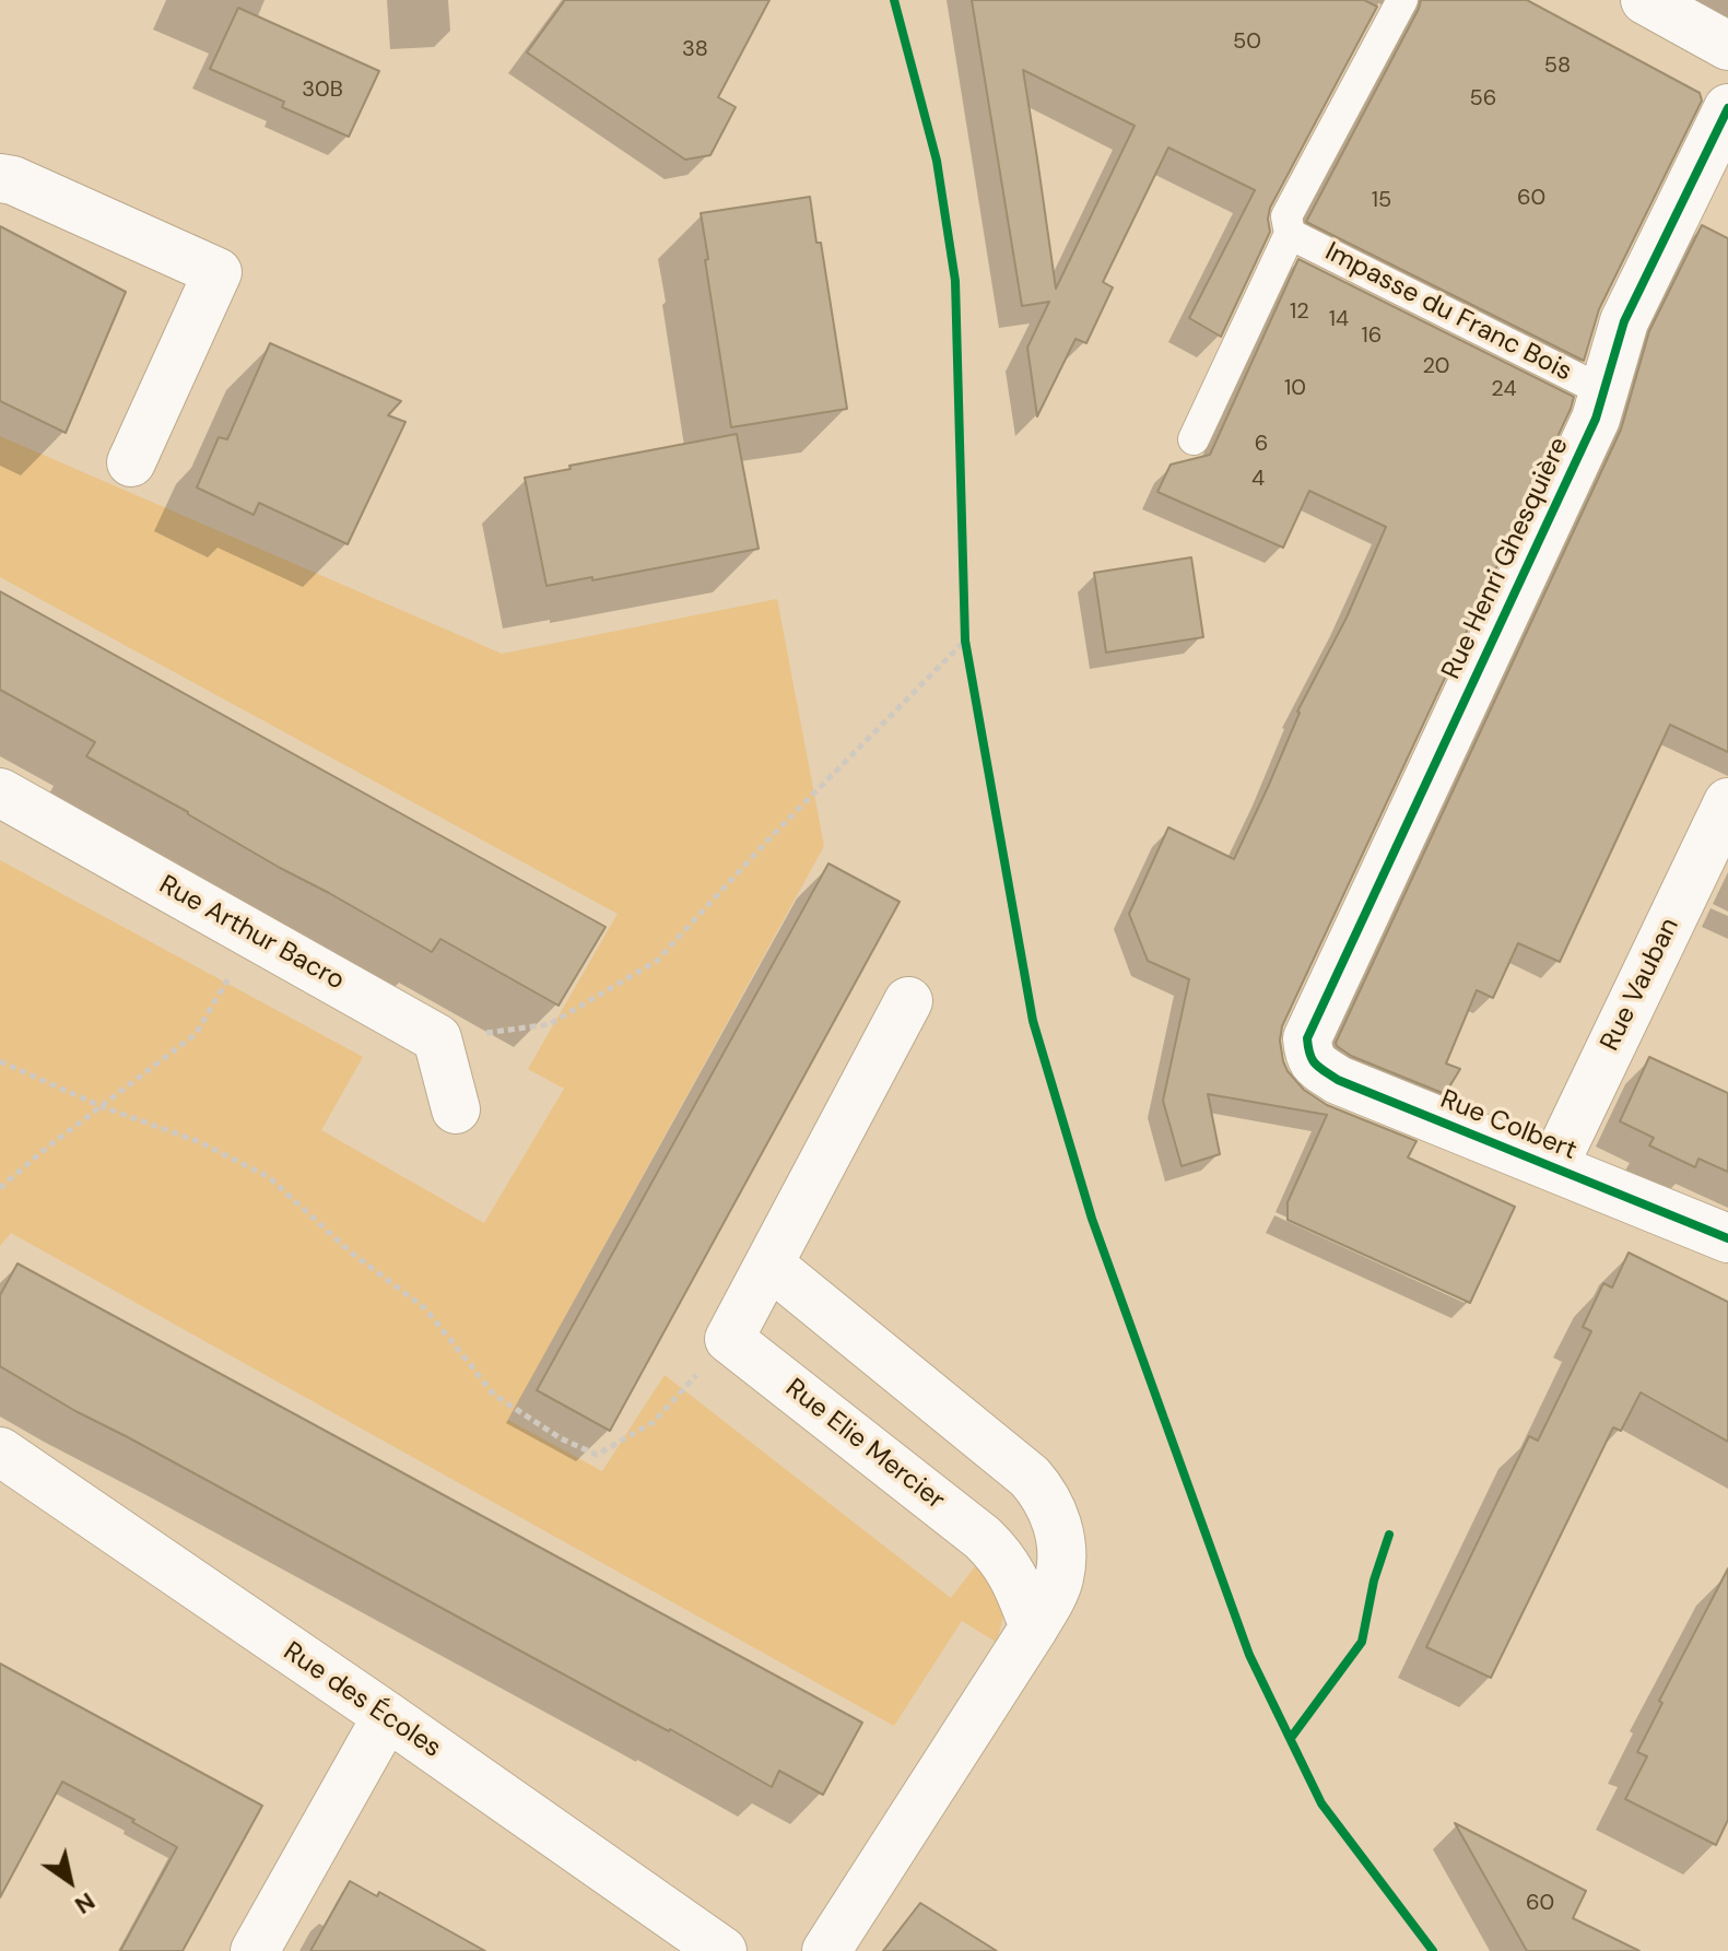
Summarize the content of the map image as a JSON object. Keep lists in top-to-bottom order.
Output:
{
  "streets": {
    "street": [
      "Rue Henri Ghesquière",
      "Rue Arthur Bacro",
      "Rue Vauban",
      "Rue Colbert",
      "Rue Elie Mercier",
      "Rue des Écoles"
    ],
    "lane": ["Impasse du Franc Bois"]
  },
  "crossings": [
    ["Impasse du Franc Bois", "Rue Henri Ghesquière"],
    ["Rue Henri Ghesquière", "Rue Colbert"],
    ["Rue Vauban", "Rue Colbert"]
  ],
  "house_numbers": [
    "50",
    "38",
    "58",
    "30B",
    "56",
    "60",
    "15",
    "12",
    "14",
    "16",
    "20",
    "10",
    "24",
    "6",
    "4",
    "60"
  ],
  "north": "bottom right"
}
